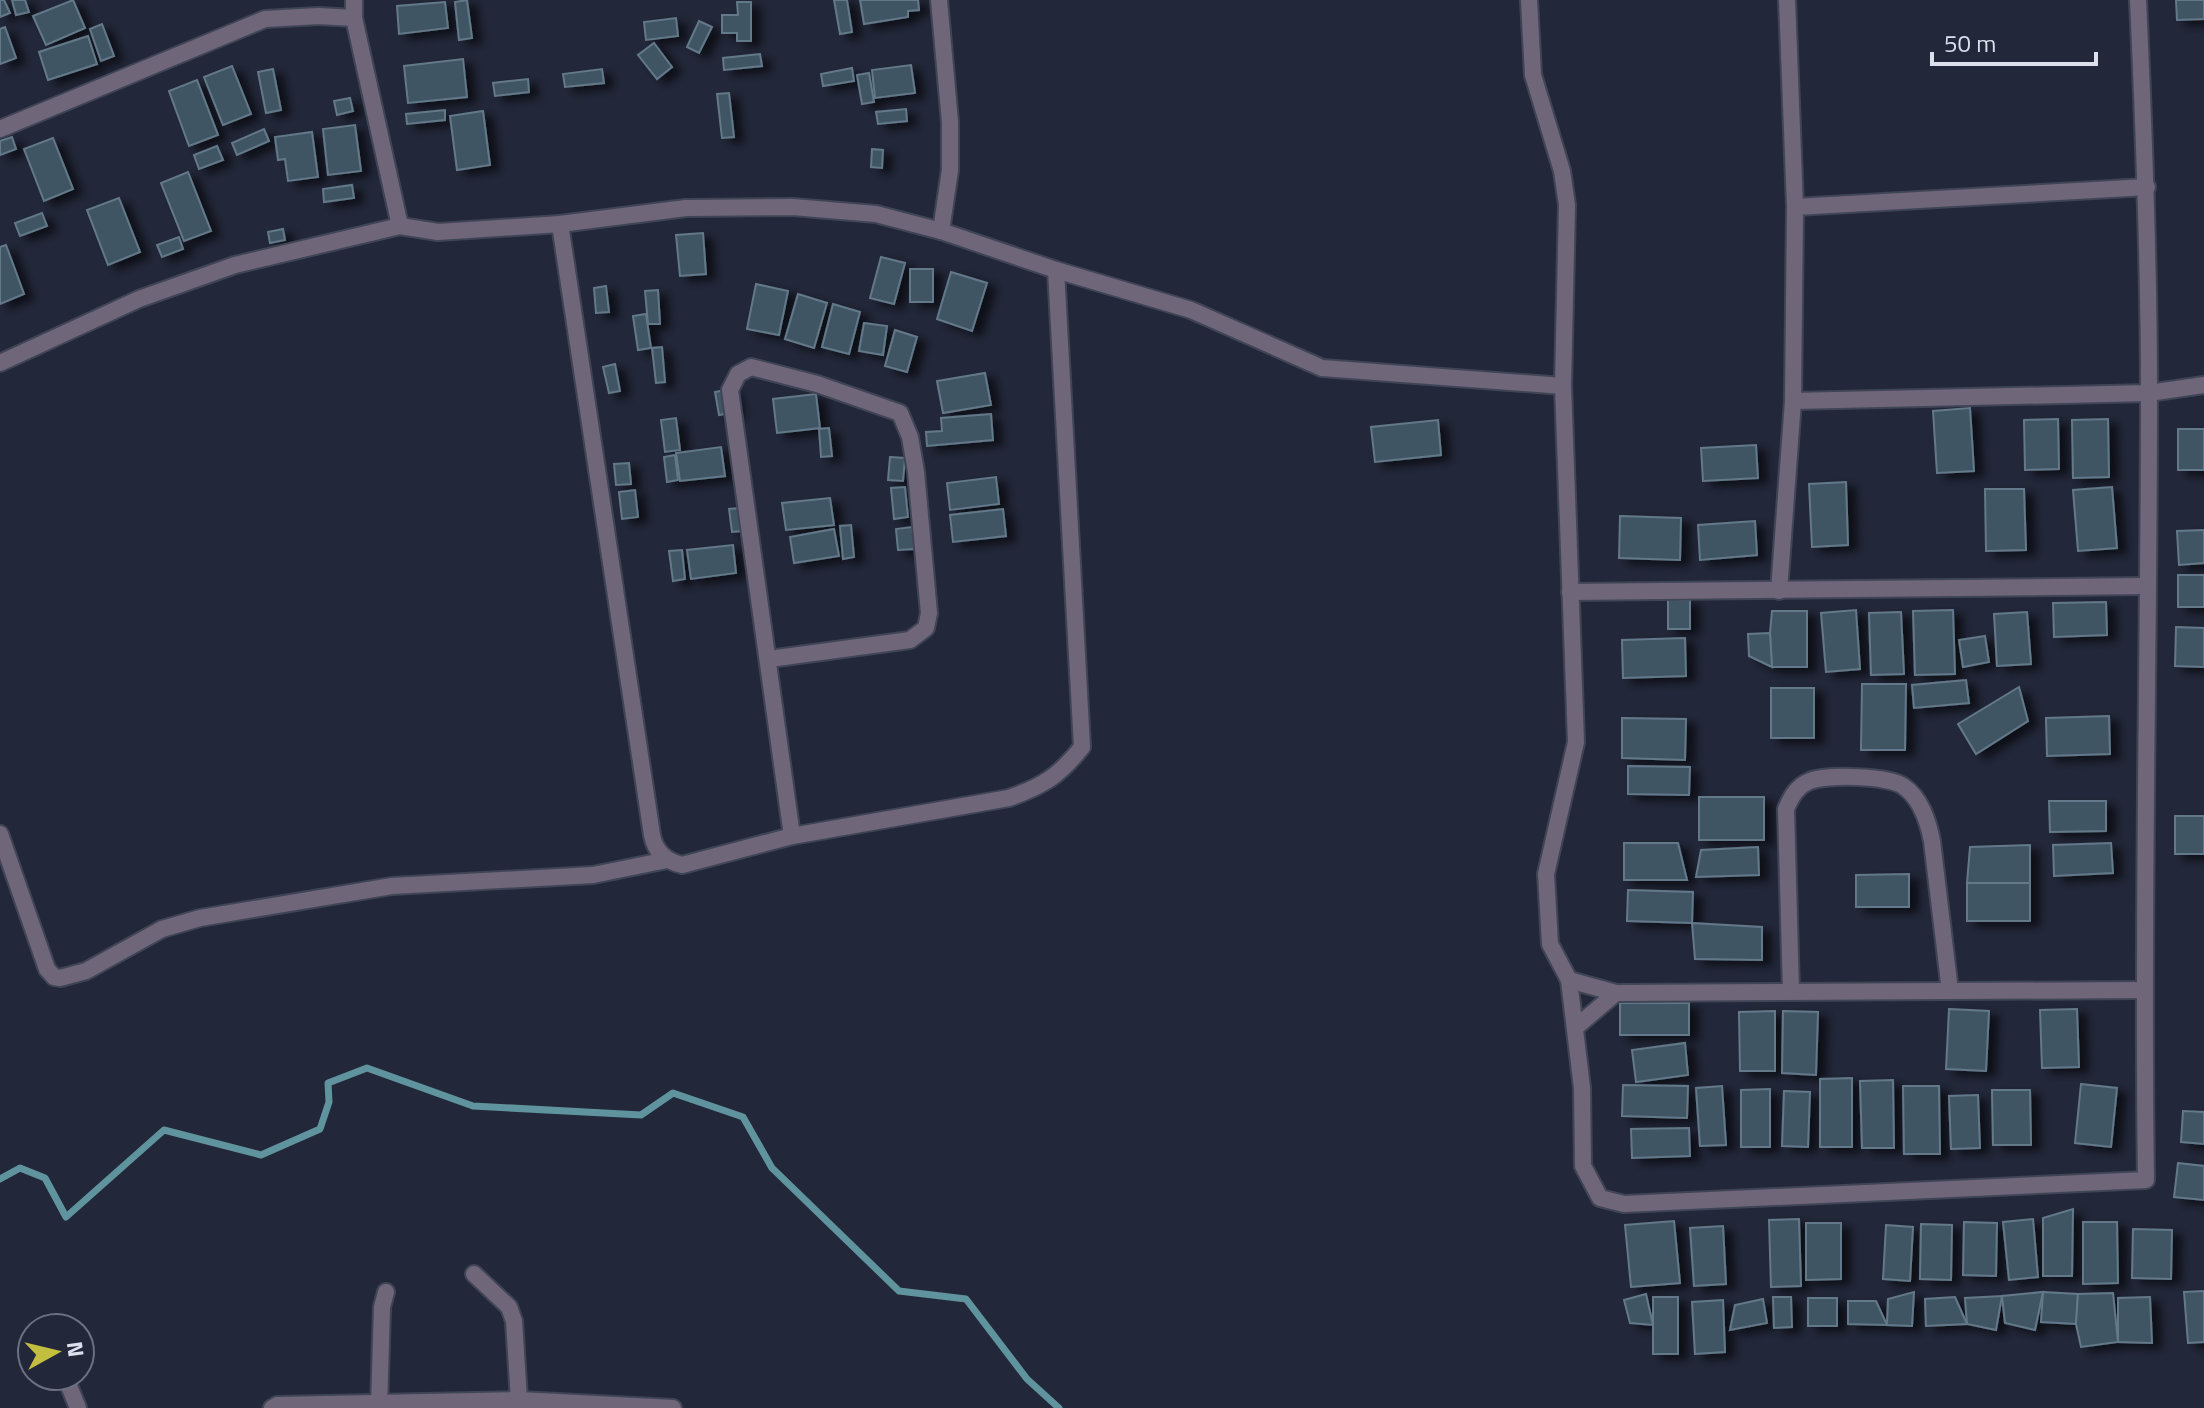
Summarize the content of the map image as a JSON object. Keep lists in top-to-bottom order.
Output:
{
  "scale_bar": "50 m",
  "north": "right"
}
